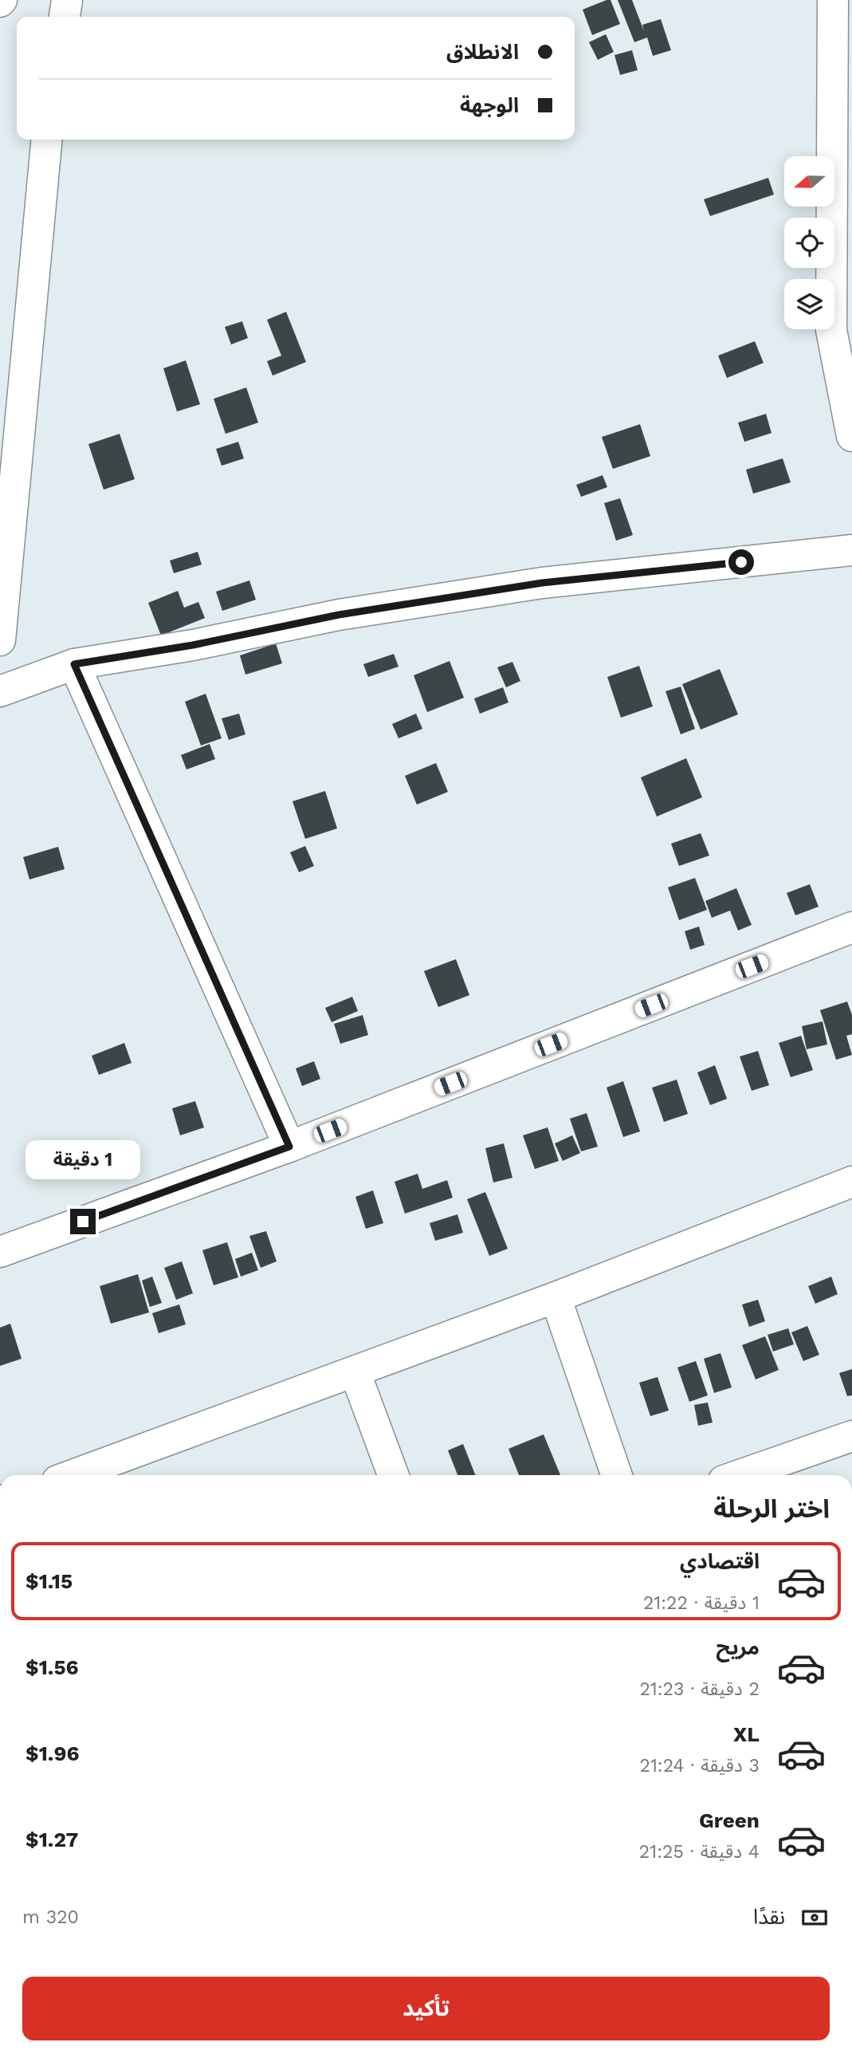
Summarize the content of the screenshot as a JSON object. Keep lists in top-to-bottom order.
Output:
{
  "north": "left",
  "page": {
    "banner": ["الانطلاق", "الوجهة"],
    "bubble": "1 دقيقة",
    "heading": "اختر الرحلة",
    "list": [
      {
        "name": "اقتصادي",
        "note": "1 دقيقة · 21:22",
        "value": "$1.15"
      },
      {
        "name": "مريح",
        "note": "2 دقيقة · 21:23",
        "value": "$1.56"
      },
      {
        "name": "XL",
        "note": "3 دقيقة · 21:24",
        "value": "$1.96"
      },
      {
        "name": "Green",
        "note": "4 دقيقة · 21:25",
        "value": "$1.27"
      }
    ],
    "pay": ["نقدًا", "320 m"],
    "buttons": "تأكيد"
  }
}
